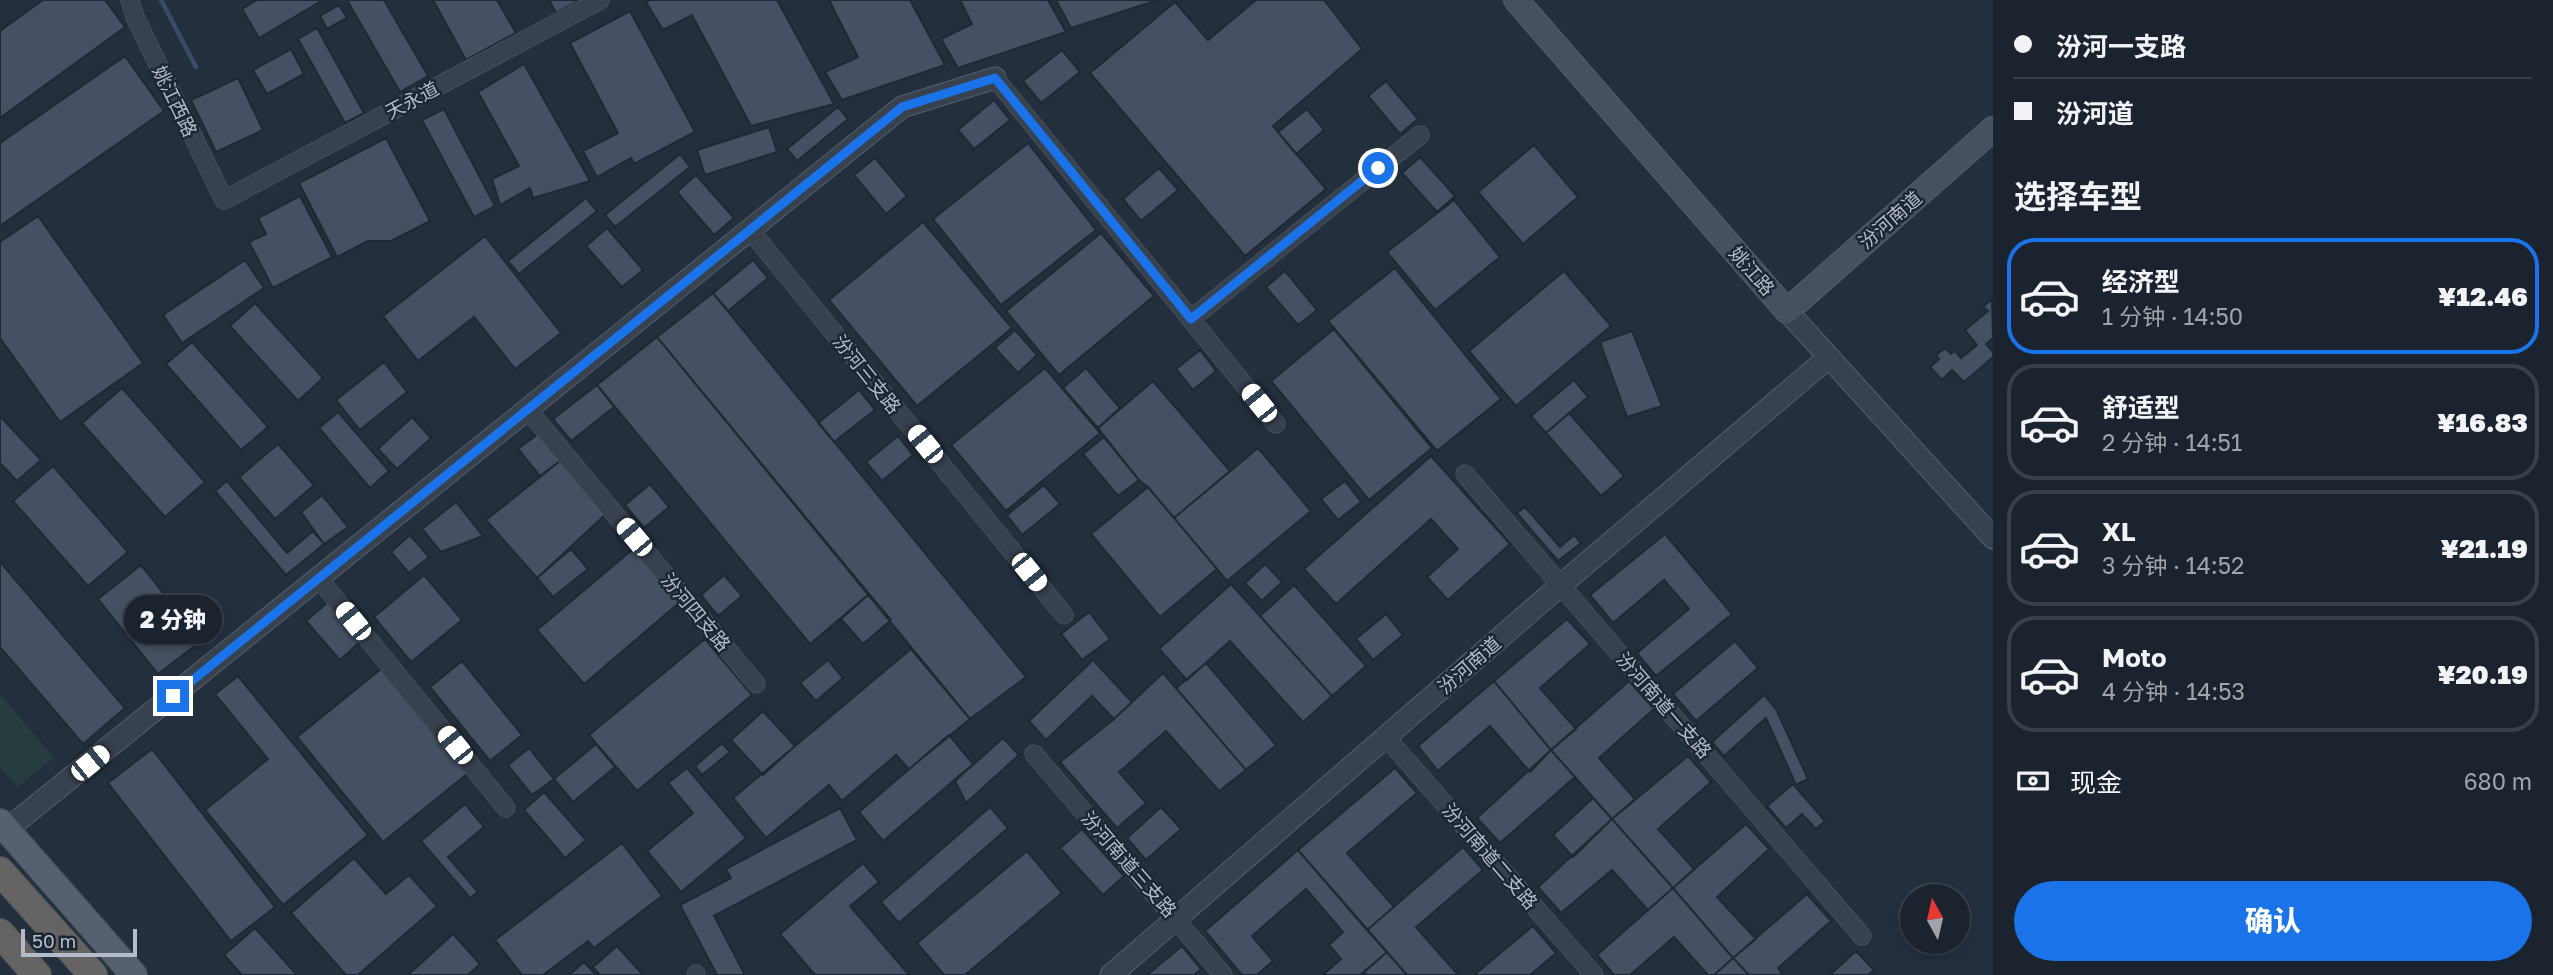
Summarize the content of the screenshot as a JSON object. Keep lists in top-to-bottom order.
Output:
{
  "streets": {
    "main road": ["汾河南道", "姚江路"],
    "street": [
      "天永道",
      "姚江西路",
      "汾河三支路",
      "汾河四支路",
      "汾河南道一支路",
      "汾河南道二支路",
      "汾河南道三支路"
    ]
  },
  "crossings": [
    ["天永道", "姚江西路"],
    ["汾河南道", "姚江路"],
    ["汾河南道", "汾河南道一支路"],
    ["汾河南道", "汾河南道二支路"],
    ["汾河南道", "汾河南道三支路"]
  ],
  "scale_bar": "50 m",
  "north": "top",
  "page": {
    "banner": ["汾河一支路", "汾河道"],
    "heading": "选择车型",
    "list": [
      {
        "name": "经济型",
        "note": "1 分钟 · 14:50",
        "value": "¥12.46"
      },
      {
        "name": "舒适型",
        "note": "2 分钟 · 14:51",
        "value": "¥16.83"
      },
      {
        "name": "XL",
        "note": "3 分钟 · 14:52",
        "value": "¥21.19"
      },
      {
        "name": "Moto",
        "note": "4 分钟 · 14:53",
        "value": "¥20.19"
      }
    ],
    "bubble": "2 分钟",
    "pay": ["现金", "680 m"],
    "buttons": "确认",
    "scale": "50 m"
  }
}
